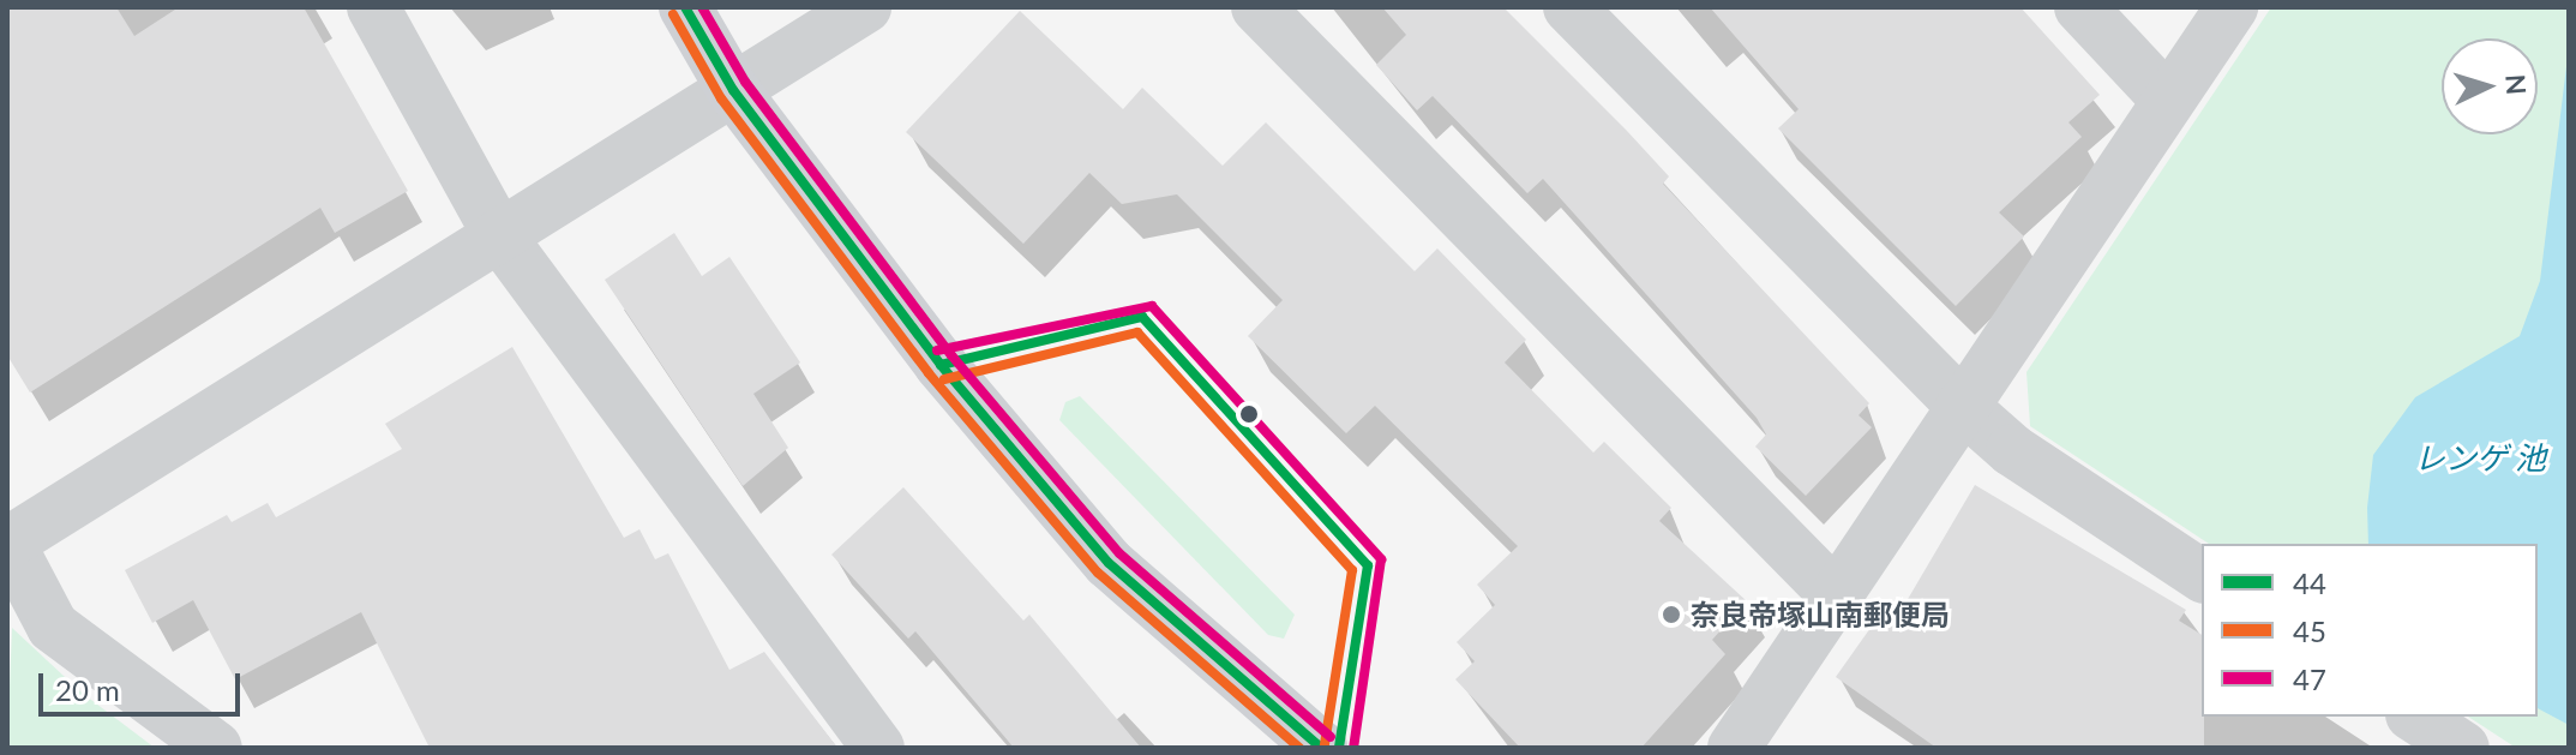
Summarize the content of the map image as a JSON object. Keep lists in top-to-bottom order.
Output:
{
  "water": ["レンゲ 池"],
  "places": ["奈良帝塚山南郵便局"],
  "lines": ["transit line 44", "transit line 47", "transit line 45"],
  "legend": ["44", "45", "47"],
  "scale_bar": "20 m",
  "north": "right"
}
